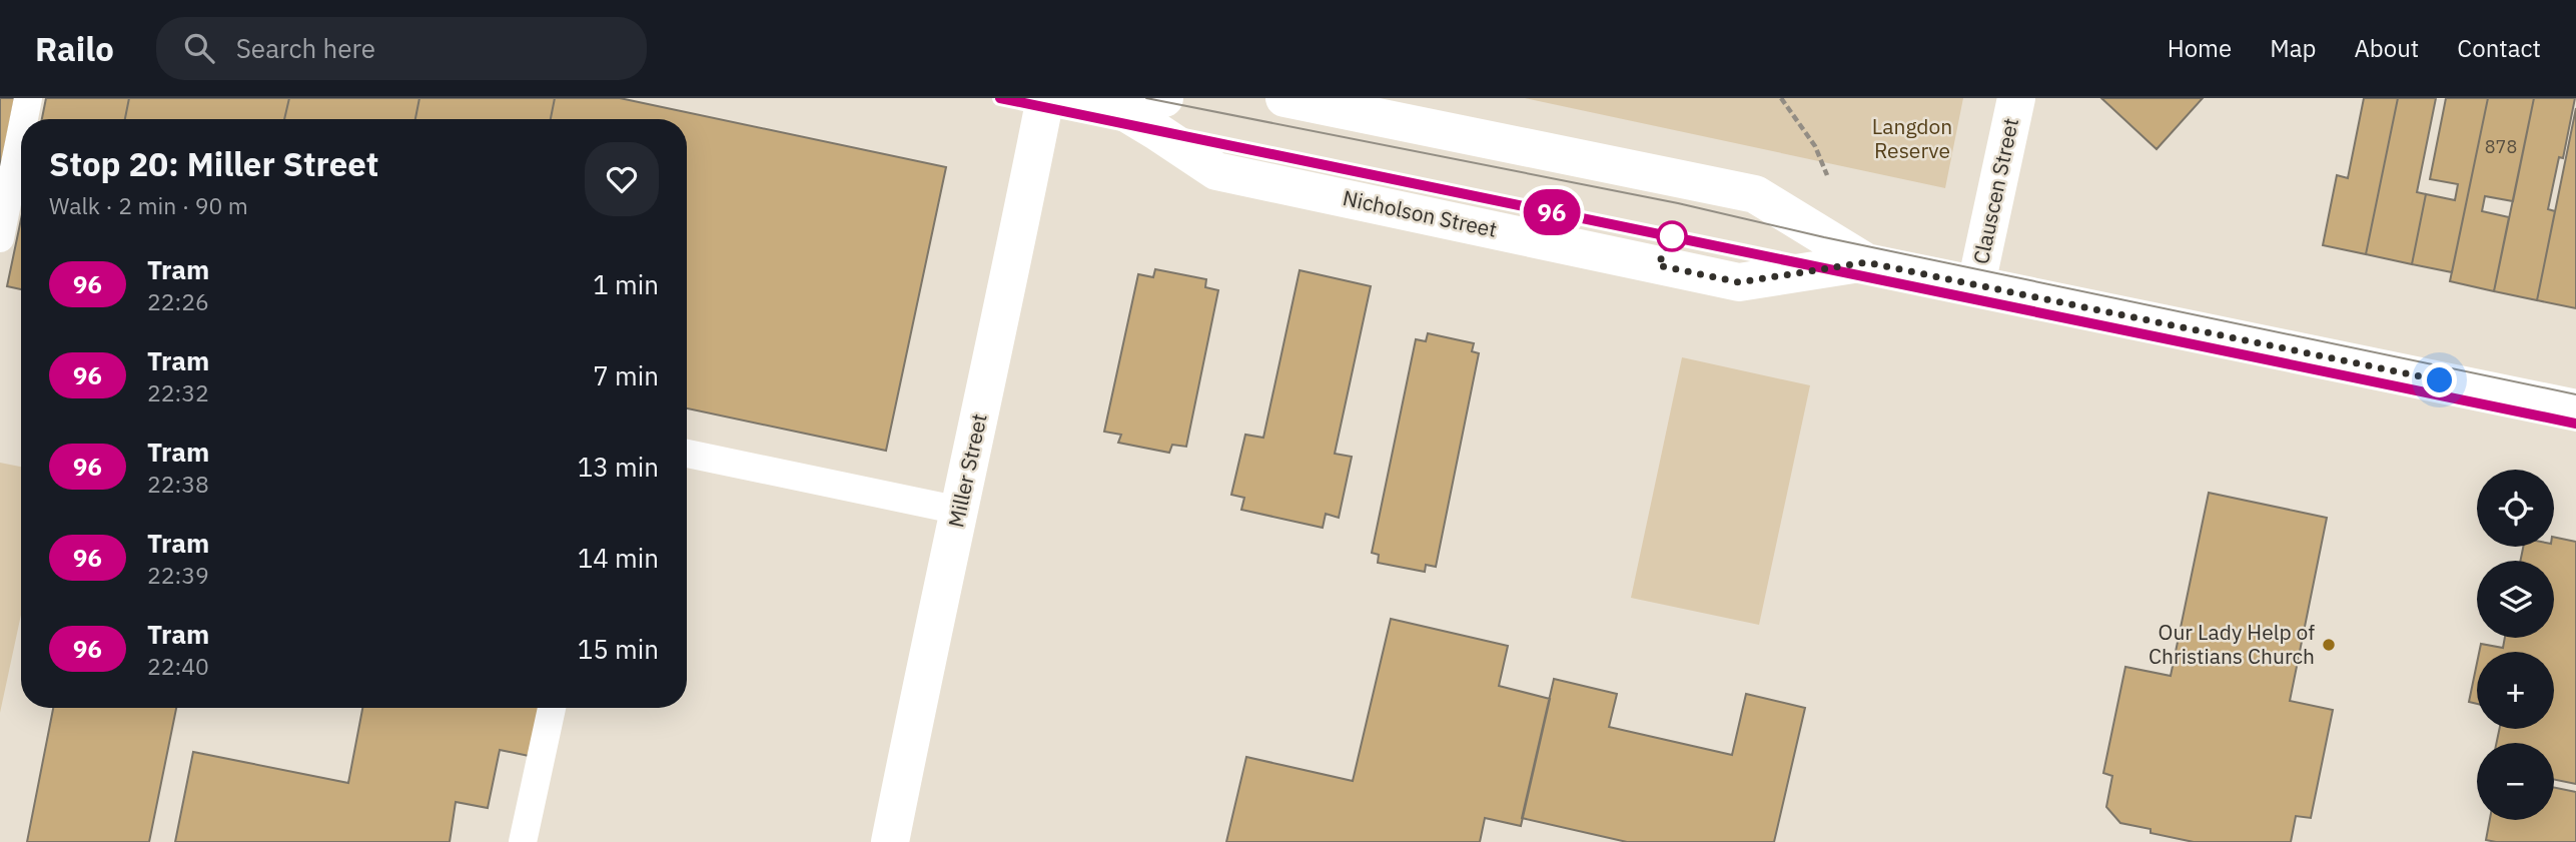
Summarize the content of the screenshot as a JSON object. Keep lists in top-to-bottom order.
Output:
{
  "streets": {
    "main road": ["Clauscen Street", "Nicholson Street", "Miller Street"]
  },
  "crossings": [
    ["Clauscen Street", "Nicholson Street"]
  ],
  "parks": ["Langdon Reserve"],
  "places": ["Our Lady Help of Christians Church"],
  "lines": ["tram line 96"],
  "house_numbers": ["878"],
  "page": {
    "header": "Railo",
    "search": "Search here",
    "nav": [
      "Home",
      "Map",
      "About",
      "Contact"
    ],
    "on_map": "96",
    "heading": ["Stop 20: Miller Street", "Walk · 2 min · 90 m"],
    "list": [
      {
        "mark": "96",
        "name": "Tram",
        "note": "22:26",
        "value": "1 min"
      },
      {
        "mark": "96",
        "name": "Tram",
        "note": "22:32",
        "value": "7 min"
      },
      {
        "mark": "96",
        "name": "Tram",
        "note": "22:38",
        "value": "13 min"
      },
      {
        "mark": "96",
        "name": "Tram",
        "note": "22:39",
        "value": "14 min"
      },
      {
        "mark": "96",
        "name": "Tram",
        "note": "22:40",
        "value": "15 min"
      }
    ],
    "map_buttons": ["+", "−"]
  }
}
